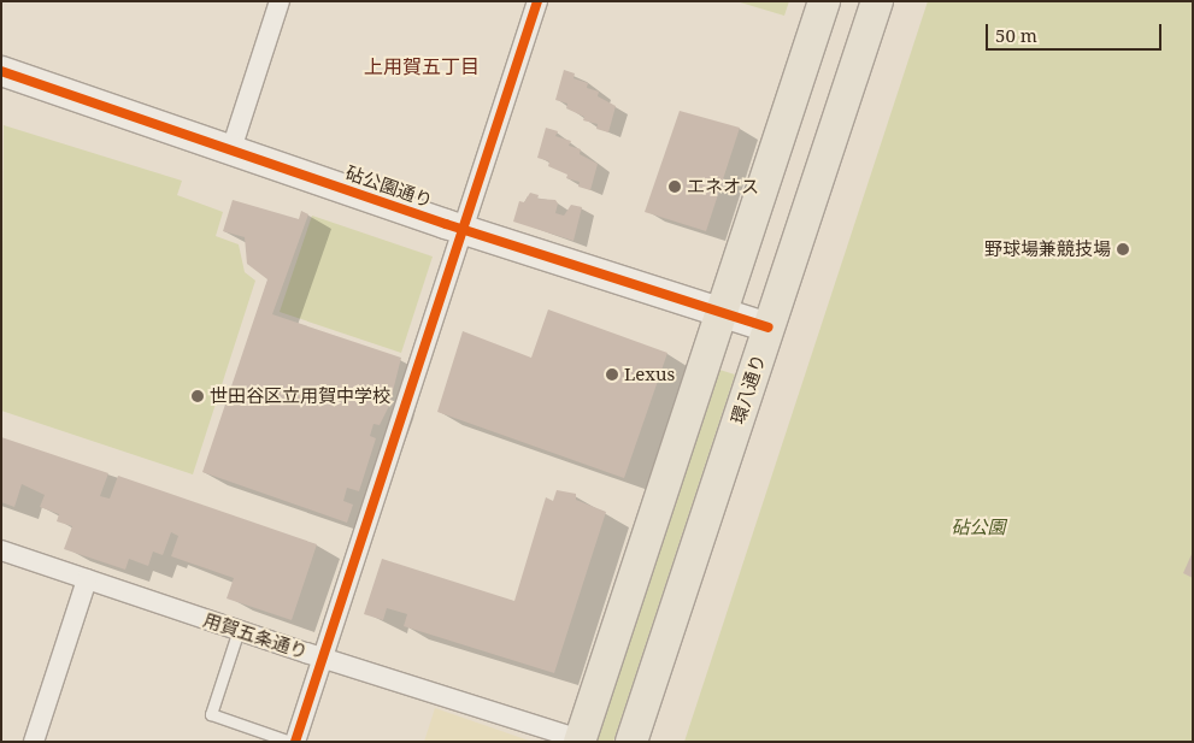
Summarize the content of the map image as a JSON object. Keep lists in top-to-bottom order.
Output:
{
  "streets": {
    "main road": ["環八通り"],
    "street": ["砧公園通り", "用賀五条通り"]
  },
  "crossings": [
    ["砧公園通り", "環八通り"]
  ],
  "districts": ["上用賀五丁目"],
  "parks": ["砧公園"],
  "places": [
    "エネオス",
    "野球場兼競技場",
    "Lexus",
    "世田谷区立用賀中学校"
  ],
  "scale_bar": "50 m"
}
